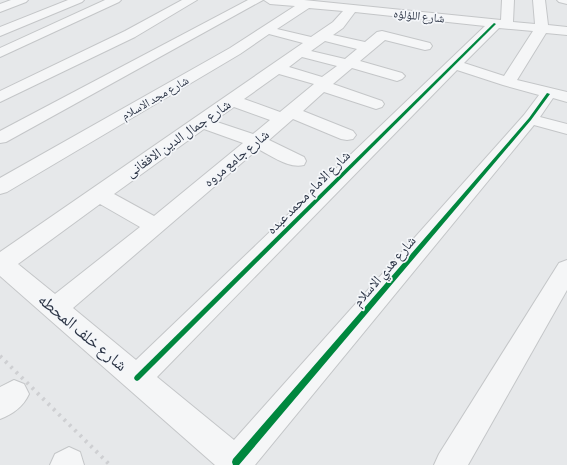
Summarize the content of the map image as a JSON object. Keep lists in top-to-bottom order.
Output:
{
  "streets": {
    "street": [
      "شارع اللؤلؤه",
      "شارع مجد الاسلام",
      "شارع جمال الدين الافغانى",
      "شارع جامع مروه",
      "شارع الامام محمد عبده",
      "شارع هدي الاسلام",
      "شارع خلف المحطه"
    ]
  },
  "crossings": [
    ["شارع اللؤلؤه", "شارع مجد الاسلام"],
    ["شارع اللؤلؤه", "شارع جمال الدين الافغانى"],
    ["شارع اللؤلؤه", "شارع جامع مروه"],
    ["شارع اللؤلؤه", "شارع الامام محمد عبده"],
    ["شارع جمال الدين الافغانى", "شارع خلف المحطه"],
    ["شارع جامع مروه", "شارع خلف المحطه"],
    ["شارع الامام محمد عبده", "شارع خلف المحطه"],
    ["شارع هدي الاسلام", "شارع خلف المحطه"]
  ]
}
